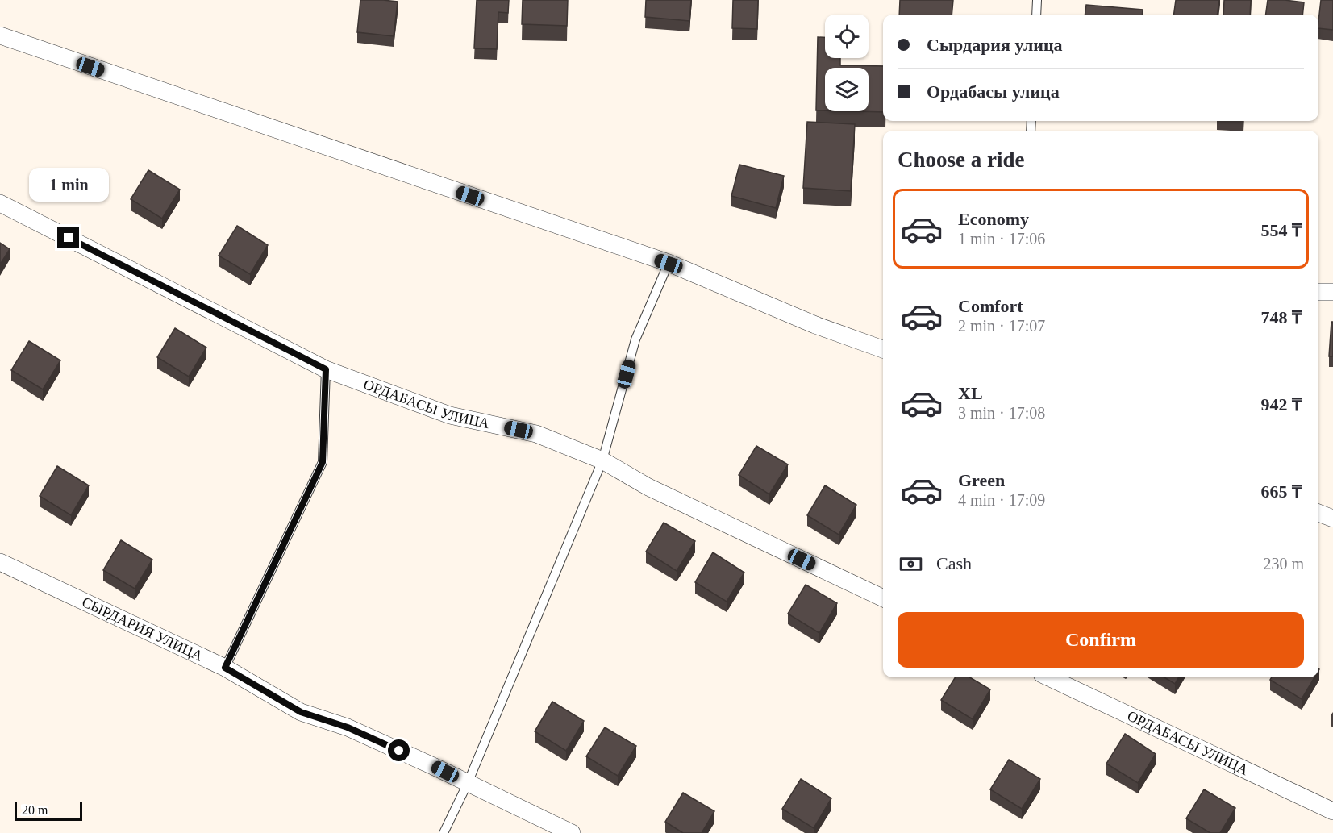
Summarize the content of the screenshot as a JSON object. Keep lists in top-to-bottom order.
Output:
{
  "streets": {
    "street": ["ОРДАБАСЫ УЛИЦА", "СЫРДАРИЯ УЛИЦА"]
  },
  "scale_bar": "20 m",
  "page": {
    "banner": ["Сырдария улица", "Ордабасы улица"],
    "heading": "Choose a ride",
    "bubble": "1 min",
    "list": [
      {
        "name": "Economy",
        "note": "1 min · 17:06",
        "value": "554 ₸"
      },
      {
        "name": "Comfort",
        "note": "2 min · 17:07",
        "value": "748 ₸"
      },
      {
        "name": "XL",
        "note": "3 min · 17:08",
        "value": "942 ₸"
      },
      {
        "name": "Green",
        "note": "4 min · 17:09",
        "value": "665 ₸"
      }
    ],
    "pay": ["Cash", "230 m"],
    "buttons": "Confirm",
    "scale": "20 m"
  }
}
